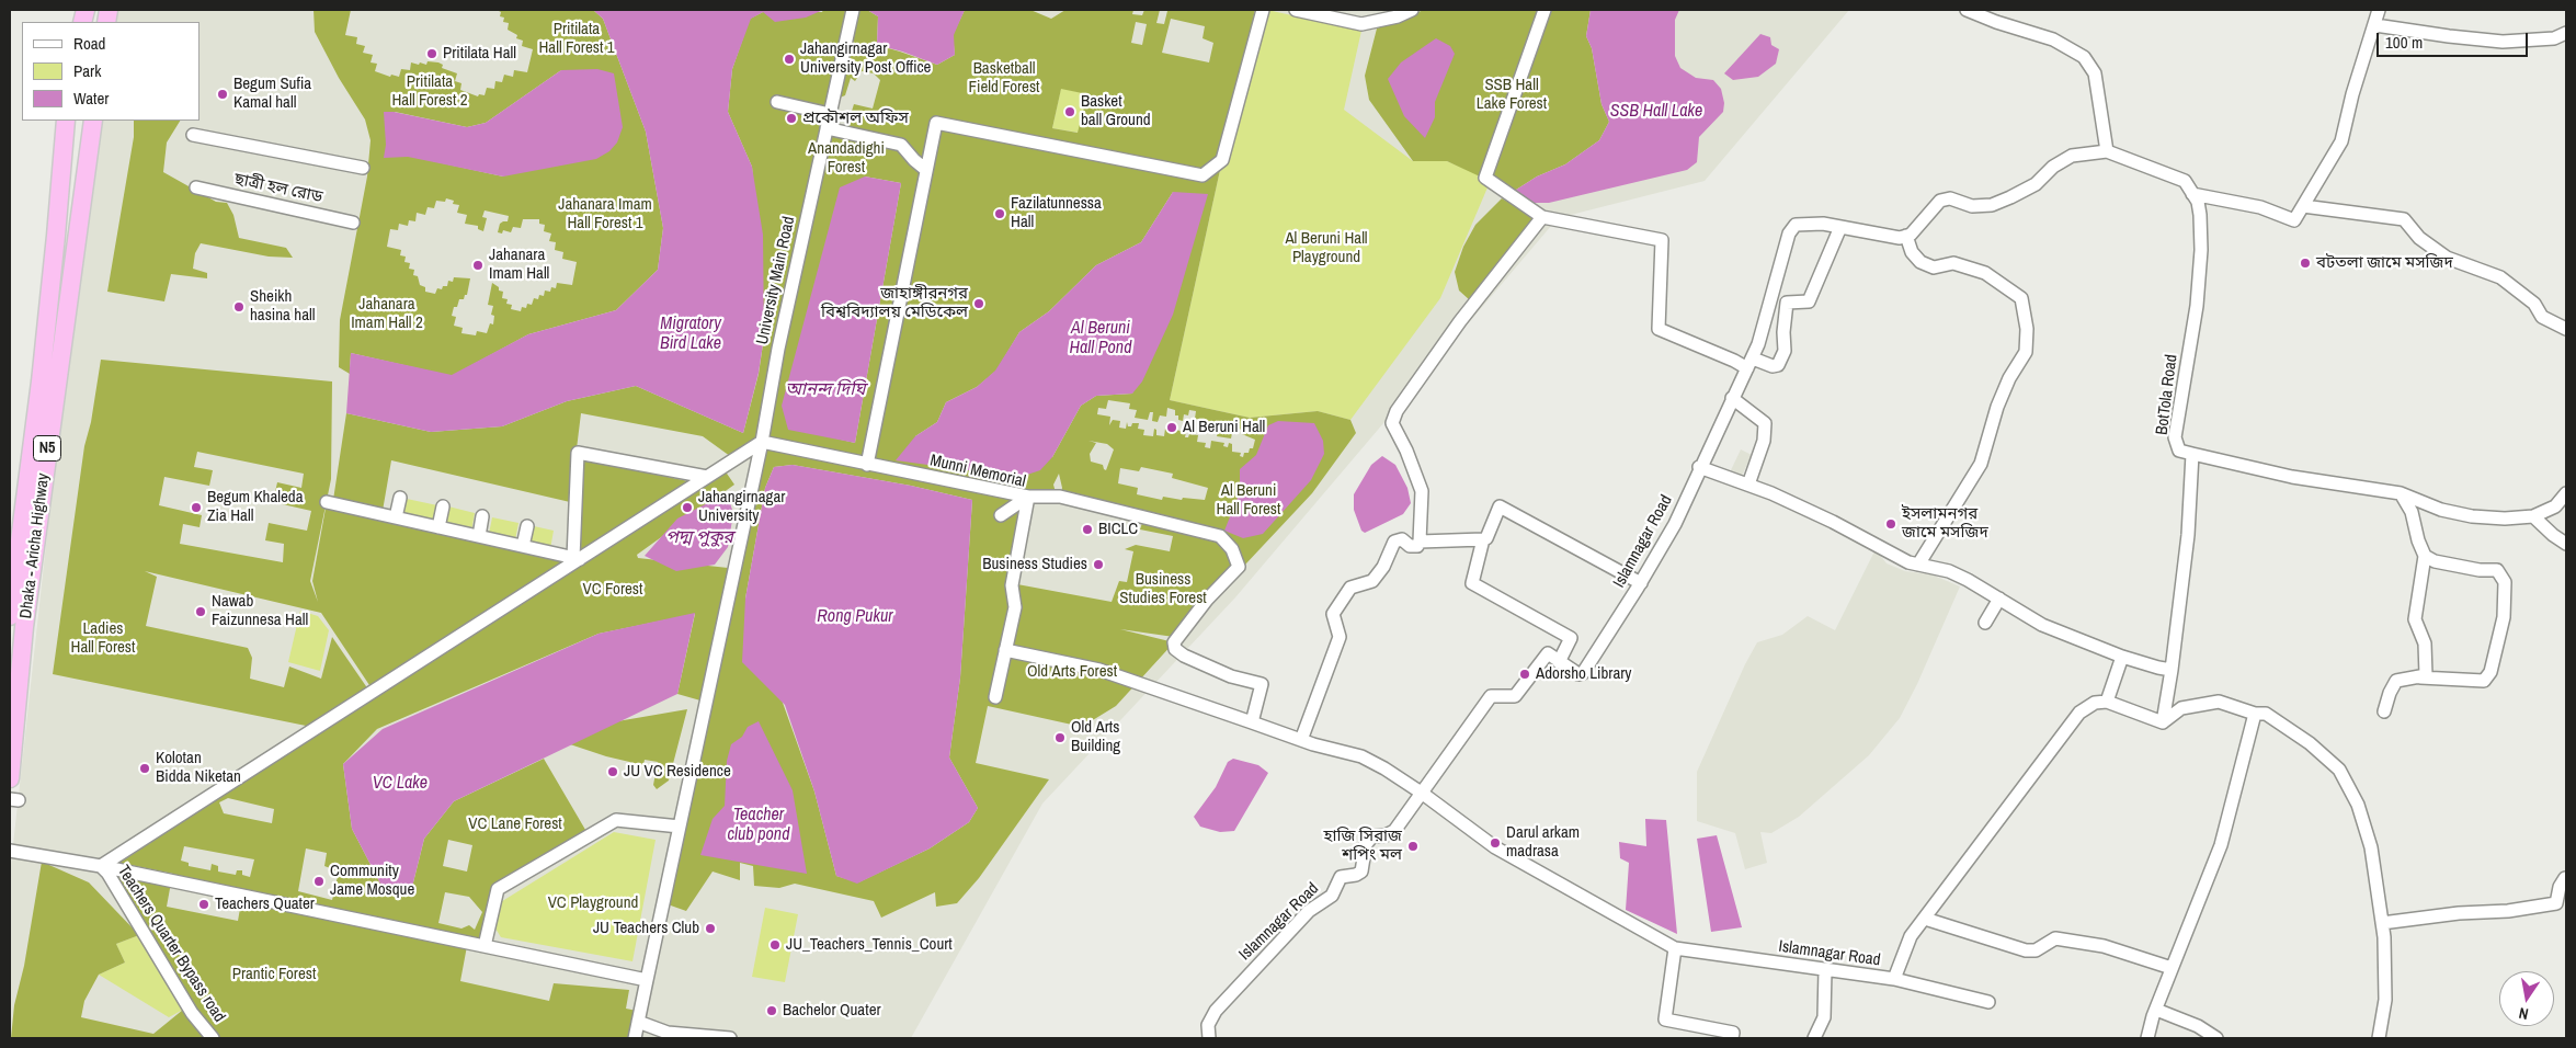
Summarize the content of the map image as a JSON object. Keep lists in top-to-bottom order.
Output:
{
  "streets": {
    "highway": ["N5", "Dhaka - Aricha Highway"],
    "street": [
      "ছাত্রী হল রোড",
      "University Main Road",
      "BotTola Road",
      "Munni Memorial",
      "Islamnagar Road",
      "Teachers Quarter Bypass road"
    ]
  },
  "crossings": [
    ["University Main Road", "Munni Memorial"],
    ["Munni Memorial", "Islamnagar Road"]
  ],
  "water": [
    "SSB Hall Lake",
    "Migratory Bird Lake",
    "Al Beruni Hall Pond",
    "আনন্দ দিঘি",
    "পদ্ম পুকুর",
    "Rong Pukur",
    "VC Lake",
    "Teacher club pond"
  ],
  "parks": [
    "Pritilata Hall Forest 1",
    "Basketball Field Forest",
    "Pritilata Hall Forest 2",
    "SSB Hall Lake Forest",
    "Anandadighi Forest",
    "Jahanara Imam Hall Forest 1",
    "Al Beruni Hall Playground",
    "Jahanara Imam Hall 2",
    "Al Beruni Hall Forest",
    "Business Studies Forest",
    "VC Forest",
    "Ladies Hall Forest",
    "Old Arts Forest",
    "VC Lane Forest",
    "VC Playground",
    "Prantic Forest"
  ],
  "places": [
    "Pritilata Hall",
    "Jahangirnagar University Post Office",
    "Begum Sufia Kamal hall",
    "Basket ball Ground",
    "প্রকৌশল অফিস",
    "Fazilatunnessa Hall",
    "বটতলা জামে মসজিদ",
    "Jahanara Imam Hall",
    "জাহাঙ্গীরনগর বিশ্ববিদ্যালয় মেডিকেল",
    "Sheikh hasina hall",
    "Al Beruni Hall",
    "Begum Khaleda Zia Hall",
    "Jahangirnagar University",
    "ইসলামনগর জামে মসজিদ",
    "BICLC",
    "Business Studies",
    "Nawab Faizunnesa Hall",
    "Adorsho Library",
    "Old Arts Building",
    "Kolotan Bidda Niketan",
    "JU VC Residence",
    "Darul arkam madrasa",
    "হাজি সিরাজ শপিং মল",
    "Community Jame Mosque",
    "Teachers Quater",
    "JU Teachers Club",
    "JU_Teachers_Tennis_Court",
    "Bachelor Quater"
  ],
  "legend": ["Road", "Park", "Water"],
  "scale_bar": "100 m",
  "north": "bottom"
}
